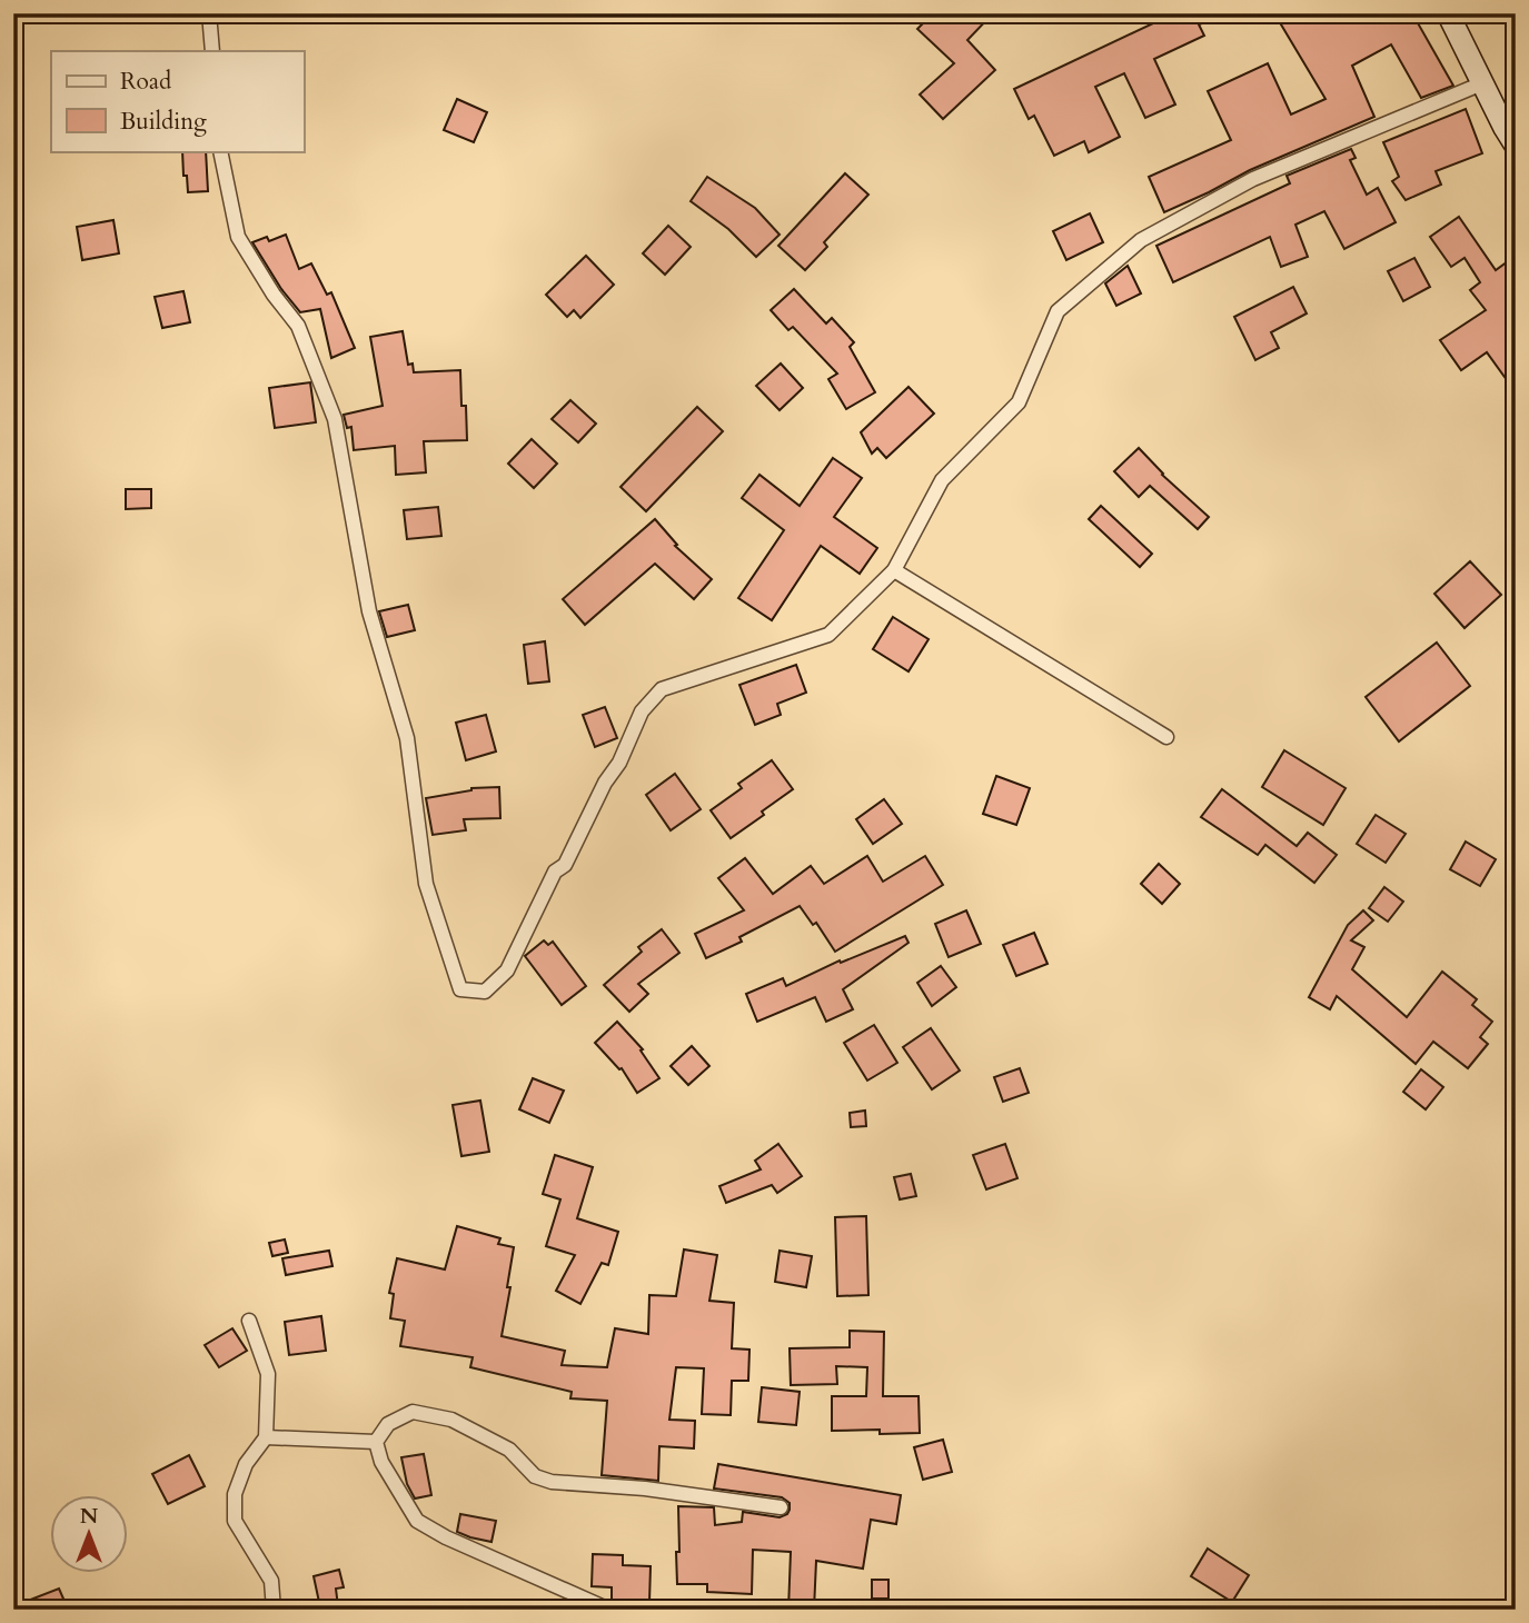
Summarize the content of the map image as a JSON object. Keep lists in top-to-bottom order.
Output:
{
  "legend": ["Road", "Building"],
  "north": "top"
}
